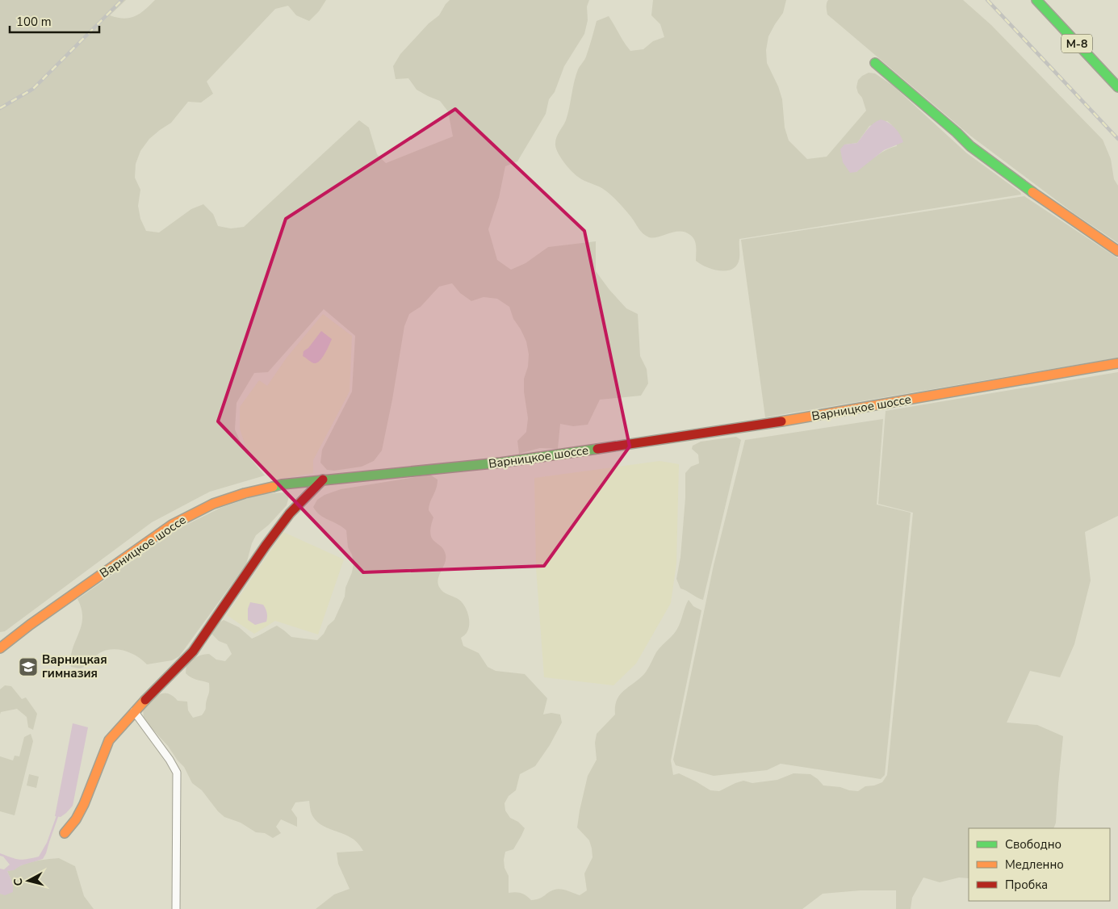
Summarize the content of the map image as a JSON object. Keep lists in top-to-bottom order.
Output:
{
  "streets": {
    "main road": ["М-8", "Варницкое шоссе"]
  },
  "places": {
    "school or university": ["Варницкая гимназия"]
  },
  "legend": ["Свободно", "Медленно", "Пробка"],
  "scale_bar": "100 m",
  "north": "left"
}
